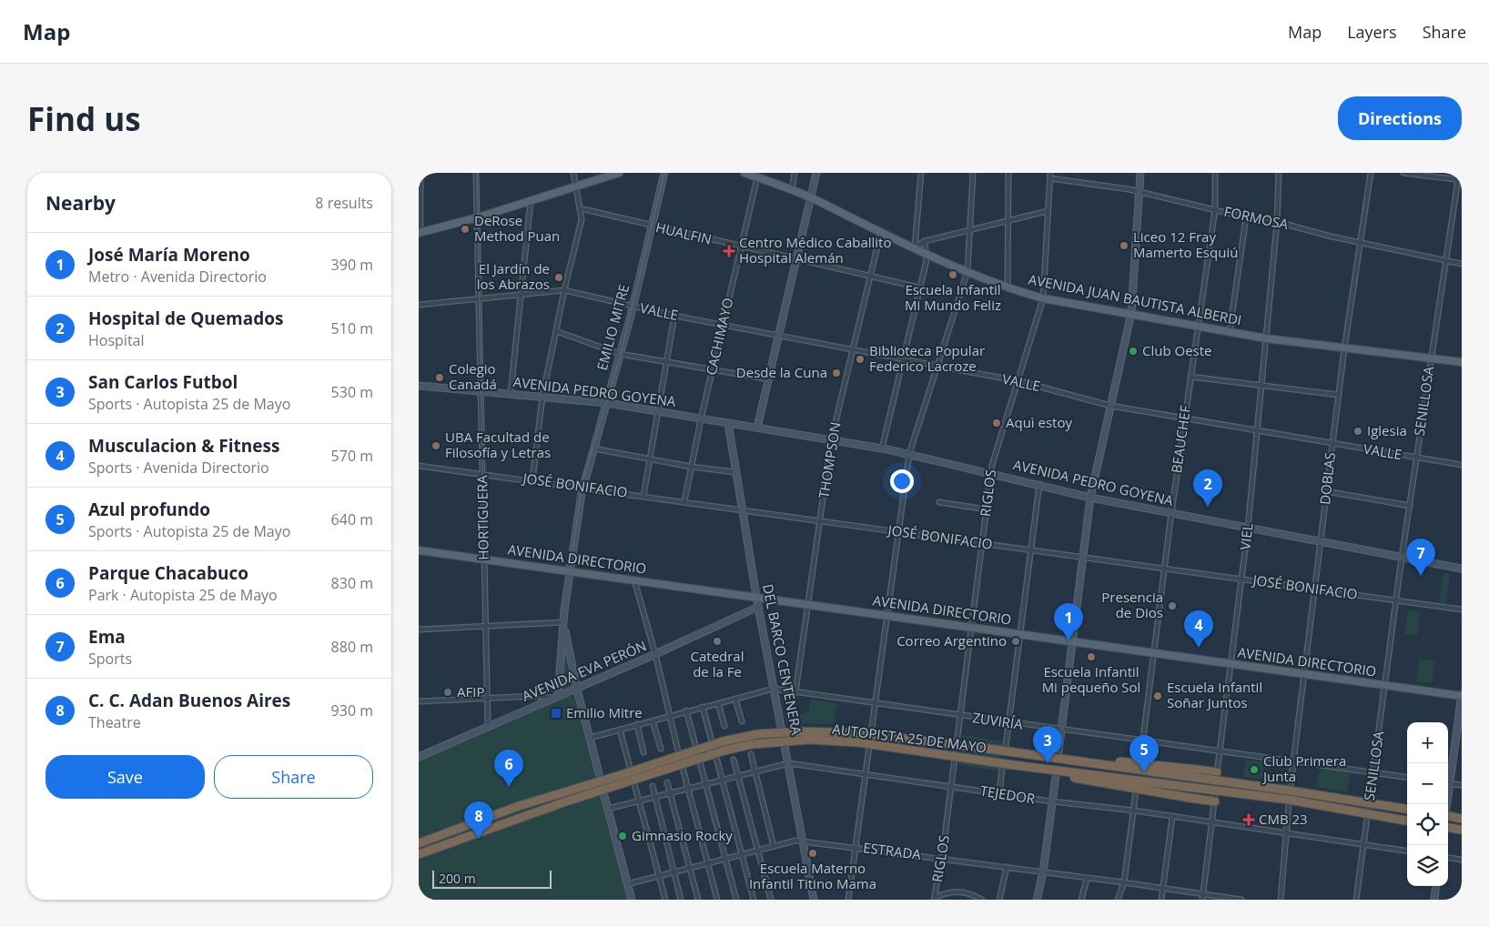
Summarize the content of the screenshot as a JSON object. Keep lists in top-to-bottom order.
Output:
{
  "streets": {
    "highway": ["AUTOPISTA 25 DE MAYO"],
    "main road": [
      "AVENIDA JUAN BAUTISTA ALBERDI",
      "EMILIO MITRE",
      "AVENIDA PEDRO GOYENA",
      "AVENIDA DIRECTORIO",
      "DEL BARCO CENTENERA",
      "AVENIDA EVA PERÓN"
    ],
    "street": [
      "FORMOSA",
      "HUALFIN",
      "VALLE",
      "CACHIMAYO",
      "SENILLOSA",
      "BEAUCHEF",
      "THOMPSON",
      "DOBLAS",
      "JOSÉ BONIFACIO",
      "RIGLOS",
      "HORTIGUERA",
      "VIEL",
      "ZUVIRÍA",
      "TEJEDOR",
      "ESTRADA"
    ]
  },
  "crossings": [
    ["FORMOSA", "SENILLOSA"],
    ["FORMOSA", "BEAUCHEF"],
    ["FORMOSA", "DOBLAS"],
    ["FORMOSA", "RIGLOS"],
    ["FORMOSA", "VIEL"],
    ["HUALFIN", "EMILIO MITRE"],
    ["HUALFIN", "CACHIMAYO"],
    ["HUALFIN", "THOMPSON"],
    ["AVENIDA JUAN BAUTISTA ALBERDI", "CACHIMAYO"],
    ["AVENIDA JUAN BAUTISTA ALBERDI", "SENILLOSA"],
    ["AVENIDA JUAN BAUTISTA ALBERDI", "BEAUCHEF"],
    ["AVENIDA JUAN BAUTISTA ALBERDI", "THOMPSON"],
    ["AVENIDA JUAN BAUTISTA ALBERDI", "DOBLAS"],
    ["AVENIDA JUAN BAUTISTA ALBERDI", "RIGLOS"],
    ["AVENIDA JUAN BAUTISTA ALBERDI", "VIEL"],
    ["VALLE", "EMILIO MITRE"],
    ["VALLE", "CACHIMAYO"],
    ["VALLE", "SENILLOSA"],
    ["VALLE", "BEAUCHEF"],
    ["VALLE", "THOMPSON"],
    ["VALLE", "DOBLAS"],
    ["VALLE", "RIGLOS"],
    ["VALLE", "HORTIGUERA"],
    ["VALLE", "VIEL"],
    ["EMILIO MITRE", "AVENIDA PEDRO GOYENA"],
    ["EMILIO MITRE", "JOSÉ BONIFACIO"],
    ["EMILIO MITRE", "AVENIDA DIRECTORIO"],
    ["EMILIO MITRE", "AVENIDA EVA PERÓN"],
    ["EMILIO MITRE", "ZUVIRÍA"],
    ["CACHIMAYO", "AVENIDA PEDRO GOYENA"],
    ["CACHIMAYO", "JOSÉ BONIFACIO"],
    ["AVENIDA PEDRO GOYENA", "SENILLOSA"],
    ["AVENIDA PEDRO GOYENA", "BEAUCHEF"],
    ["AVENIDA PEDRO GOYENA", "THOMPSON"],
    ["AVENIDA PEDRO GOYENA", "DOBLAS"],
    ["AVENIDA PEDRO GOYENA", "RIGLOS"],
    ["AVENIDA PEDRO GOYENA", "HORTIGUERA"],
    ["AVENIDA PEDRO GOYENA", "VIEL"],
    ["AVENIDA PEDRO GOYENA", "DEL BARCO CENTENERA"],
    ["SENILLOSA", "JOSÉ BONIFACIO"],
    ["SENILLOSA", "AVENIDA DIRECTORIO"],
    ["SENILLOSA", "ZUVIRÍA"],
    ["SENILLOSA", "TEJEDOR"],
    ["BEAUCHEF", "JOSÉ BONIFACIO"],
    ["BEAUCHEF", "AVENIDA DIRECTORIO"],
    ["BEAUCHEF", "ZUVIRÍA"],
    ["THOMPSON", "JOSÉ BONIFACIO"],
    ["THOMPSON", "AVENIDA DIRECTORIO"],
    ["THOMPSON", "ZUVIRÍA"],
    ["DOBLAS", "JOSÉ BONIFACIO"],
    ["DOBLAS", "AVENIDA DIRECTORIO"],
    ["DOBLAS", "ZUVIRÍA"],
    ["JOSÉ BONIFACIO", "RIGLOS"],
    ["JOSÉ BONIFACIO", "HORTIGUERA"],
    ["JOSÉ BONIFACIO", "VIEL"],
    ["JOSÉ BONIFACIO", "DEL BARCO CENTENERA"],
    ["RIGLOS", "AVENIDA DIRECTORIO"],
    ["RIGLOS", "ZUVIRÍA"],
    ["RIGLOS", "TEJEDOR"],
    ["RIGLOS", "ESTRADA"],
    ["HORTIGUERA", "AVENIDA DIRECTORIO"],
    ["HORTIGUERA", "AVENIDA EVA PERÓN"],
    ["VIEL", "AVENIDA DIRECTORIO"],
    ["VIEL", "ZUVIRÍA"],
    ["VIEL", "TEJEDOR"],
    ["VIEL", "ESTRADA"],
    ["AVENIDA DIRECTORIO", "DEL BARCO CENTENERA"],
    ["DEL BARCO CENTENERA", "AVENIDA EVA PERÓN"],
    ["DEL BARCO CENTENERA", "ZUVIRÍA"],
    ["DEL BARCO CENTENERA", "TEJEDOR"],
    ["DEL BARCO CENTENERA", "ESTRADA"]
  ],
  "places": {
    "other": [
      "DeRose Method Puan",
      "Liceo 12 Fray Mamerto Esquiú",
      "Escuela Infantil Mi Mundo Feliz",
      "El Jardín de los Abrazos",
      "Club Oeste",
      "Biblioteca Popular Federico Lacroze",
      "Desde la Cuna",
      "Colegio Canadá",
      "Aquì estoy",
      "Iglesia",
      "UBA Facultad de Filosofía y Letras",
      "Presencia de Dios",
      "Catedral de la Fe",
      "Correo Argentino",
      "Escuela Infantil Mi pequeño Sol",
      "AFIP",
      "Escuela Infantil Soñar Juntos",
      "Club Primera Junta",
      "Gimnasio Rocky",
      "Escuela Materno Infantil Titino Mama"
    ],
    "health": ["Centro Médico Caballito Hospital Alemán", "CMB 23"],
    "transit": ["Emilio Mitre"]
  },
  "scale_bar": "200 m",
  "page": {
    "header": "Map",
    "nav": ["Map", "Layers", "Share"],
    "buttons": [
      "Directions",
      ["Save", "Share"]
    ],
    "title": "Find us",
    "heading": ["Nearby", "8 results"],
    "list": [
      {
        "mark": "1",
        "name": "José María Moreno",
        "note": "Metro · Avenida Directorio",
        "value": "390 m"
      },
      {
        "mark": "2",
        "name": "Hospital de Quemados",
        "note": "Hospital",
        "value": "510 m"
      },
      {
        "mark": "3",
        "name": "San Carlos Futbol",
        "note": "Sports · Autopista 25 de Mayo",
        "value": "530 m"
      },
      {
        "mark": "4",
        "name": "Musculacion & Fitness",
        "note": "Sports · Avenida Directorio",
        "value": "570 m"
      },
      {
        "mark": "5",
        "name": "Azul profundo",
        "note": "Sports · Autopista 25 de Mayo",
        "value": "640 m"
      },
      {
        "mark": "6",
        "name": "Parque Chacabuco",
        "note": "Park · Autopista 25 de Mayo",
        "value": "830 m"
      },
      {
        "mark": "7",
        "name": "Ema",
        "note": "Sports",
        "value": "880 m"
      },
      {
        "mark": "8",
        "name": "C. C. Adan Buenos Aires",
        "note": "Theatre",
        "value": "930 m"
      }
    ],
    "pins": [
      "2",
      "7",
      "1",
      "4",
      "3",
      "5",
      "6",
      "8"
    ],
    "map_buttons": ["+", "−"],
    "scale": "200 m"
  }
}
